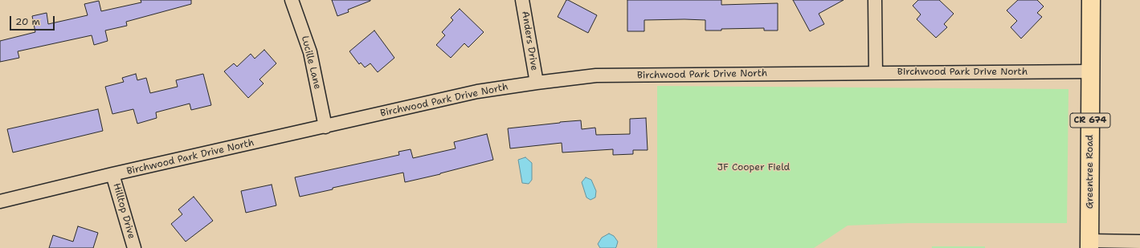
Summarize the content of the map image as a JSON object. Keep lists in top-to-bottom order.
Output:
{
  "streets": {
    "main road": ["CR 674", "Greentree Road"],
    "street": [
      "Anders Drive",
      "Lucille Lane",
      "Birchwood Park Drive North",
      "Hilltop Drive"
    ]
  },
  "crossings": [
    ["Anders Drive", "Birchwood Park Drive North"],
    ["Lucille Lane", "Birchwood Park Drive North"],
    ["Birchwood Park Drive North", "Greentree Road"],
    ["Birchwood Park Drive North", "Hilltop Drive"]
  ],
  "parks": ["JF Cooper Field"],
  "scale_bar": "20 m"
}
